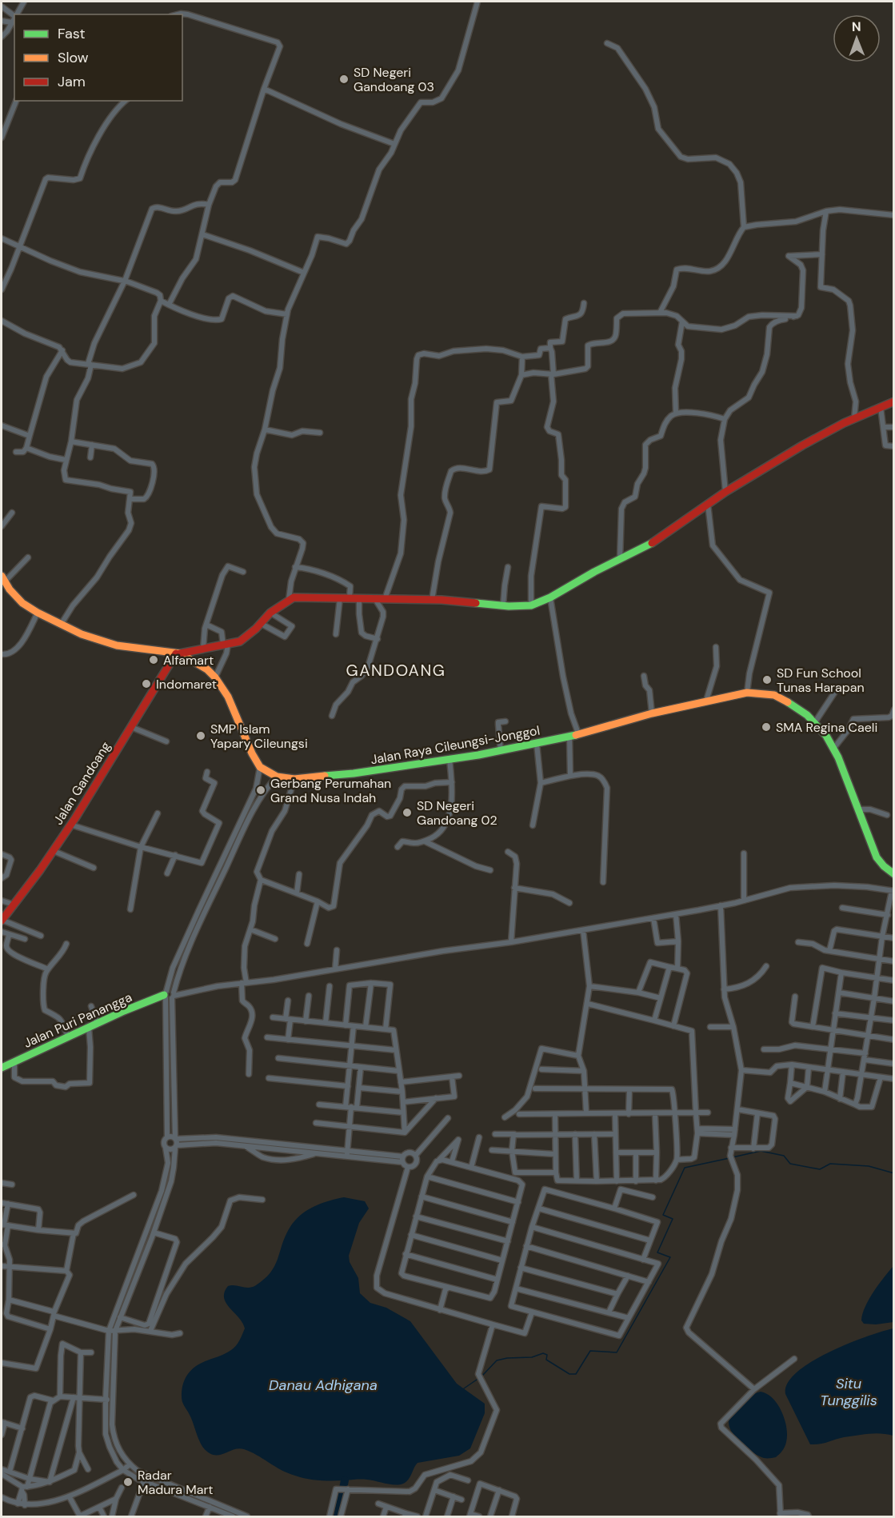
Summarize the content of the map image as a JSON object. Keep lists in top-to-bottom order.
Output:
{
  "streets": {
    "street": ["Jalan Raya Cileungsi-Jonggol", "Jalan Gandoang", "Jalan Puri Panangga"]
  },
  "districts": ["GANDOANG"],
  "water": ["Situ Tunggilis", "Danau Adhigana"],
  "places": [
    "SD Negeri Gandoang 03",
    "Alfamart",
    "SD Fun School Tunas Harapan",
    "Indomaret",
    "SMA Regina Caeli",
    "SMP Islam Yapary Cileungsi",
    "Gerbang Perumahan Grand Nusa Indah",
    "SD Negeri Gandoang 02",
    "Radar Madura Mart"
  ],
  "legend": ["Fast", "Slow", "Jam"],
  "north": "top"
}
